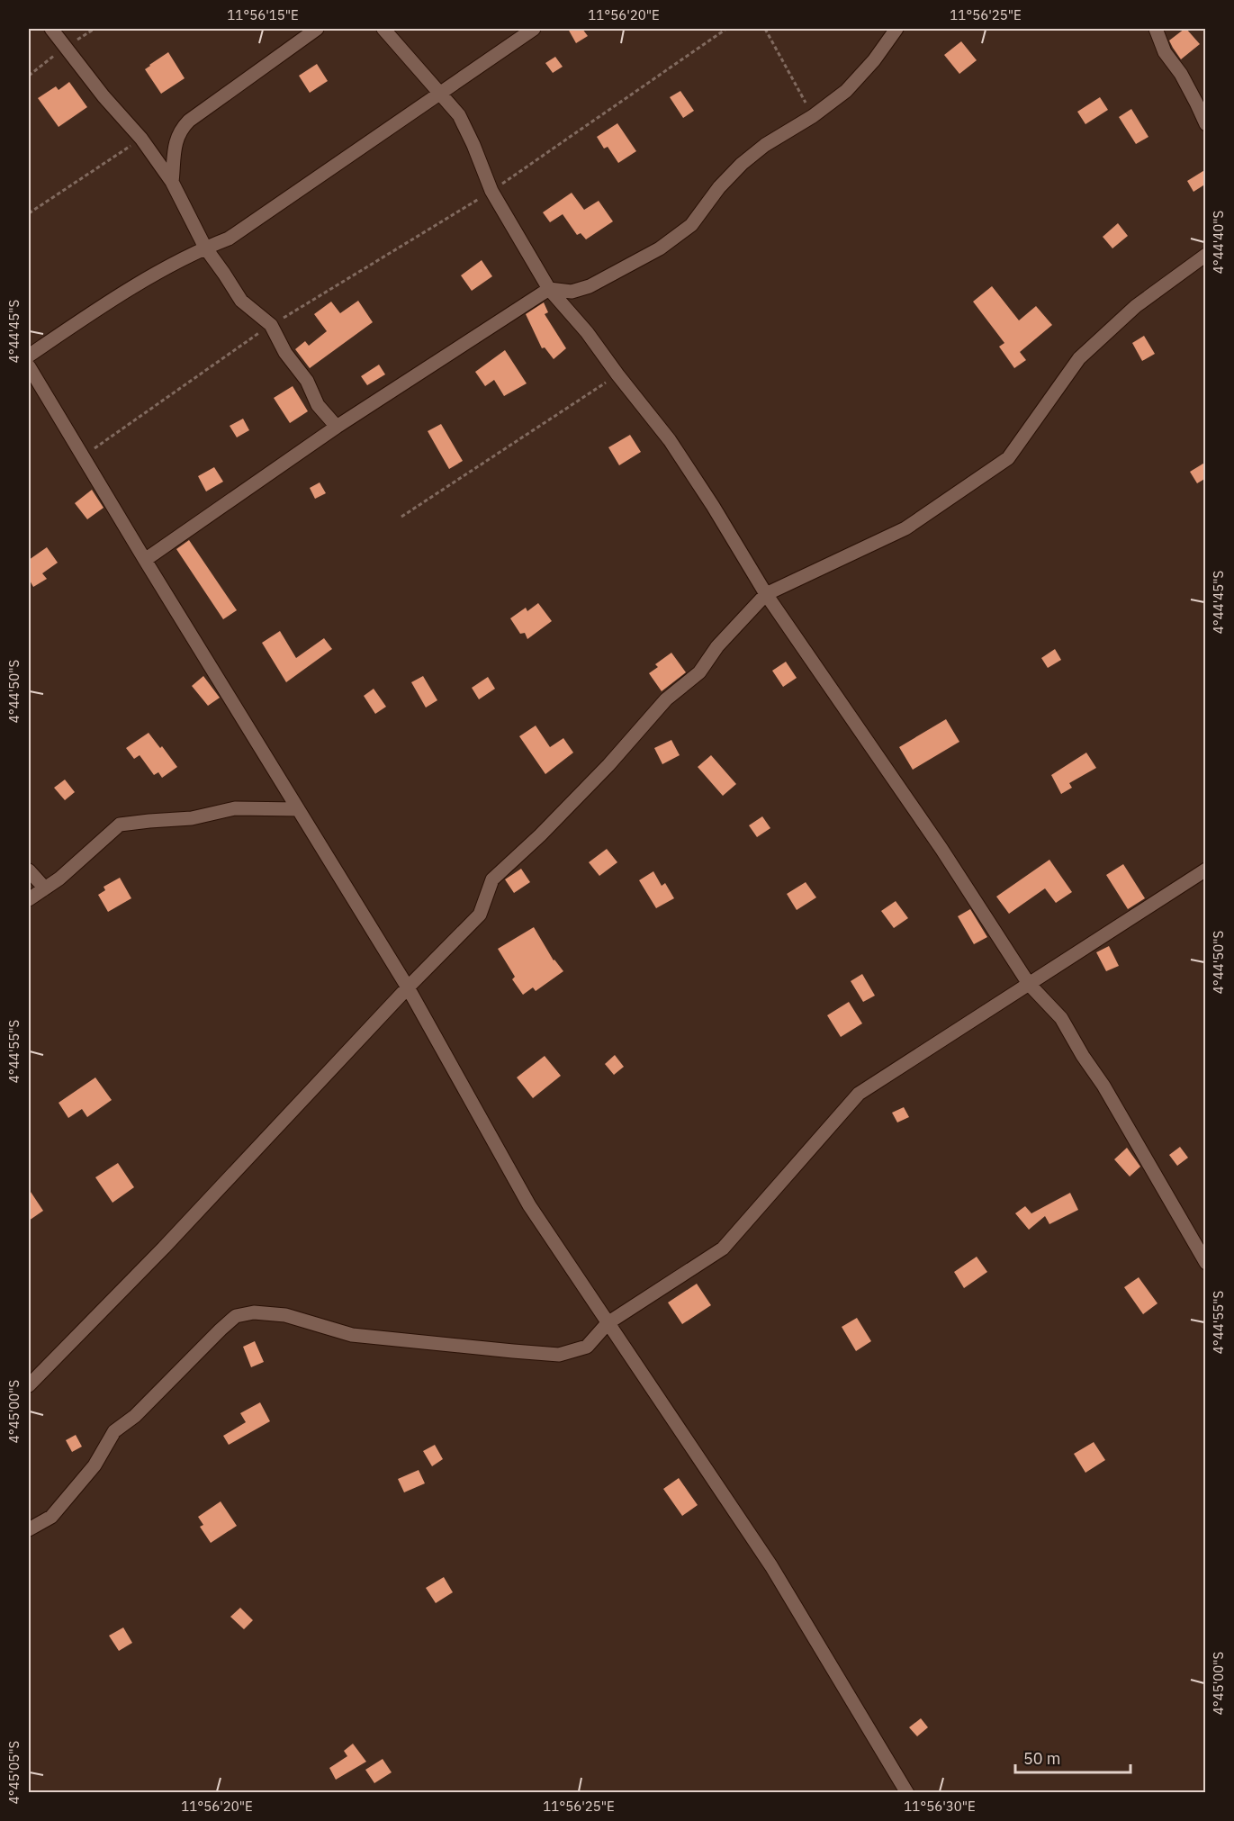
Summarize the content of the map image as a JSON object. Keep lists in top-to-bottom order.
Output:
{
  "scale_bar": "50 m",
  "coordinates": [
    "11°56'15\"E",
    "11°56'20\"E",
    "11°56'25\"E",
    "4°44'40\"S",
    "4°44'45\"S",
    "4°44'50\"S",
    "4°44'55\"S",
    "4°45'00\"S",
    "4°45'05\"S",
    "11°56'30\"E"
  ]
}
